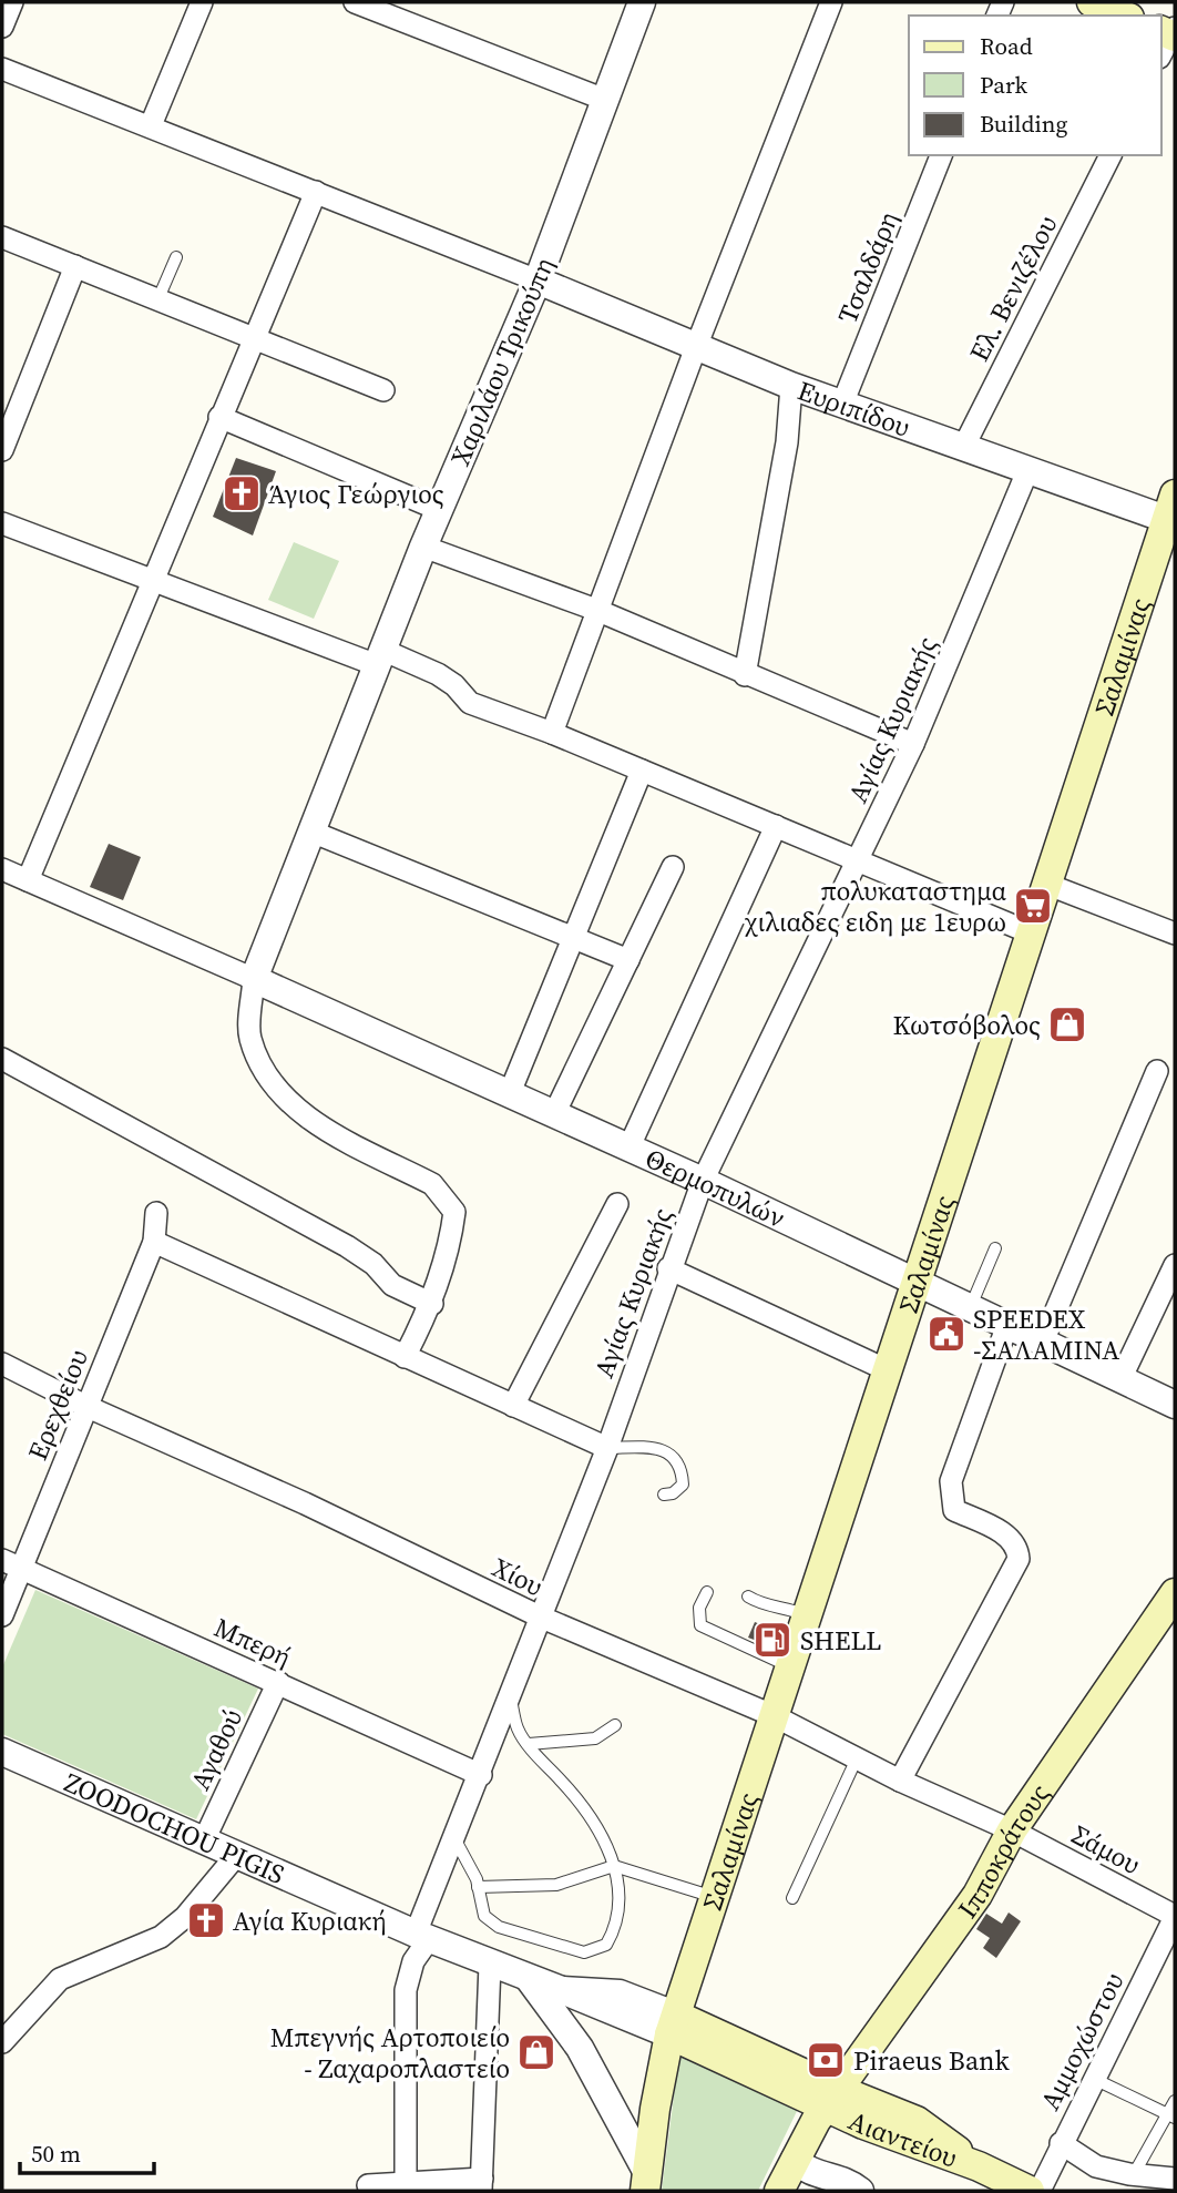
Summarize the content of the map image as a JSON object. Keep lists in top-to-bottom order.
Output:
{
  "streets": {
    "main road": ["Σαλαμίνας", "Ιπποκράτους", "Αιαντείου"],
    "street": [
      "Τσαλδάρη",
      "Ελ. Βενιζέλου",
      "Χαριλάου Τρικούπη",
      "Ευριπίδου",
      "Αγίας Κυριακής",
      "Θερμοπυλών",
      "Ερεχθείου",
      "Χίου",
      "Μπερή",
      "Αγαθού",
      "ZOODOCHOU PIGIS",
      "Σάμου",
      "Αμμοχώστου"
    ]
  },
  "crossings": [
    ["Τσαλδάρη", "Ευριπίδου"],
    ["Ελ. Βενιζέλου", "Ευριπίδου"],
    ["Χαριλάου Τρικούπη", "Ευριπίδου"],
    ["Χαριλάου Τρικούπη", "Θερμοπυλών"],
    ["Ευριπίδου", "Σαλαμίνας"],
    ["Ευριπίδου", "Αγίας Κυριακής"],
    ["Σαλαμίνας", "Θερμοπυλών"],
    ["Σαλαμίνας", "Χίου"],
    ["Σαλαμίνας", "ZOODOCHOU PIGIS"],
    ["Σαλαμίνας", "Αιαντείου"],
    ["Αγίας Κυριακής", "Θερμοπυλών"],
    ["Αγίας Κυριακής", "Χίου"],
    ["Αγίας Κυριακής", "Μπερή"],
    ["Αγίας Κυριακής", "ZOODOCHOU PIGIS"],
    ["Ερεχθείου", "Χίου"],
    ["Ερεχθείου", "Μπερή"],
    ["Χίου", "Σάμου"],
    ["Χίου", "Ιπποκράτους"],
    ["Μπερή", "Αγαθού"],
    ["Αγαθού", "ZOODOCHOU PIGIS"],
    ["ZOODOCHOU PIGIS", "Αιαντείου"],
    ["Σάμου", "Ιπποκράτους"],
    ["Σάμου", "Αμμοχώστου"],
    ["Ιπποκράτους", "Αιαντείου"]
  ],
  "places": {
    "church": ["Άγιος Γεώργιος", "Αγία Κυριακή"],
    "supermarket": ["πολυκαταστημα χιλιαδες ειδη με 1ευρω"],
    "shop": ["Κωτσόβολος", "Μπεγνής Αρτοποιείο - Ζαχαροπλαστείο"],
    "public building": ["SPEEDEX -ΣΑΛΑΜΙΝΑ"],
    "fuel station": ["SHELL"],
    "bank": ["Piraeus Bank"]
  },
  "legend": ["Road", "Park", "Building"],
  "scale_bar": "50 m"
}
